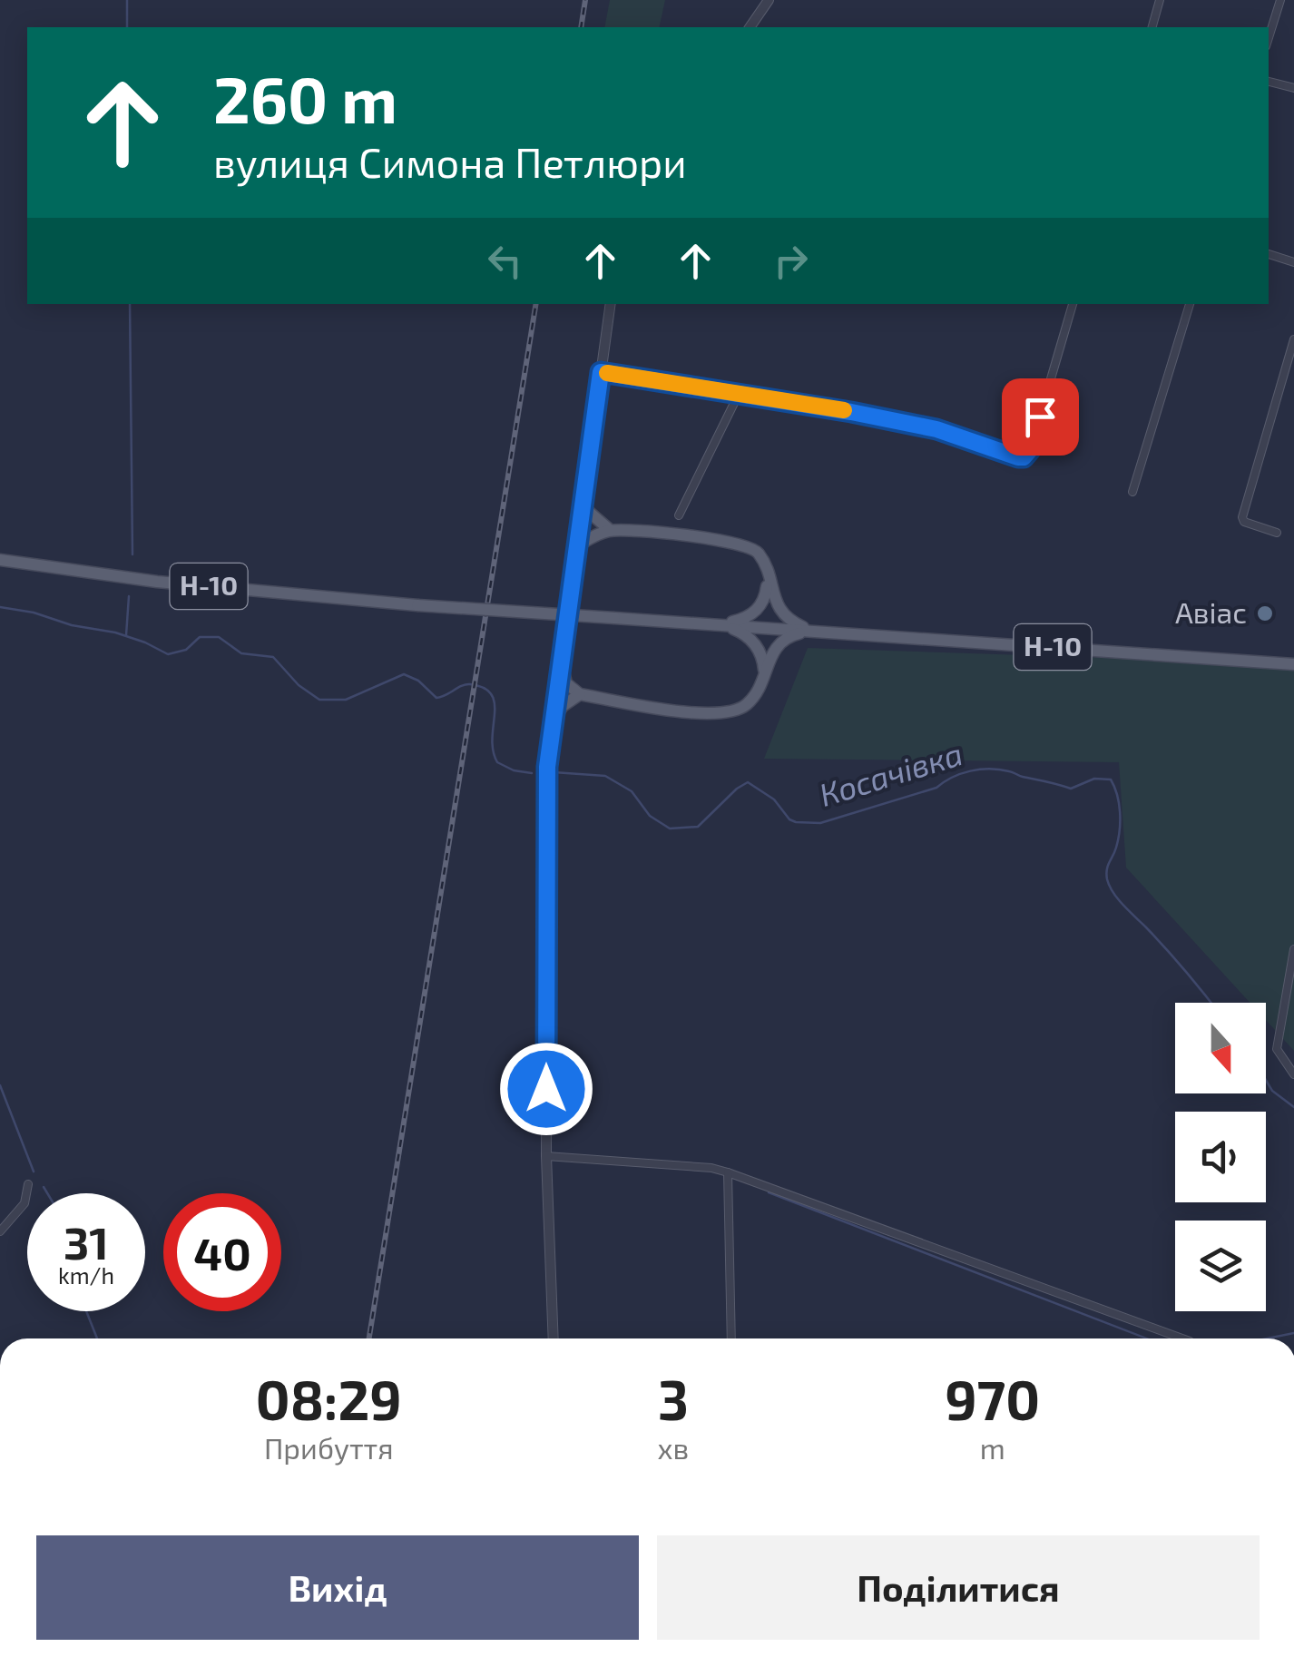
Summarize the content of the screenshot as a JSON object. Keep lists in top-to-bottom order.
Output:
{
  "streets": {
    "main road": ["Н-10"]
  },
  "water": ["Косачівка"],
  "places": ["Авіас"],
  "north": "bottom",
  "page": {
    "turn": ["260 m", "вулиця Симона Петлюри"],
    "speed": "31 km/h",
    "limit": "40",
    "eta": [
      "08:29",
      "Прибуття",
      "3",
      "хв",
      "970",
      "m"
    ],
    "buttons": ["Вихід", "Поділитися"]
  }
}
